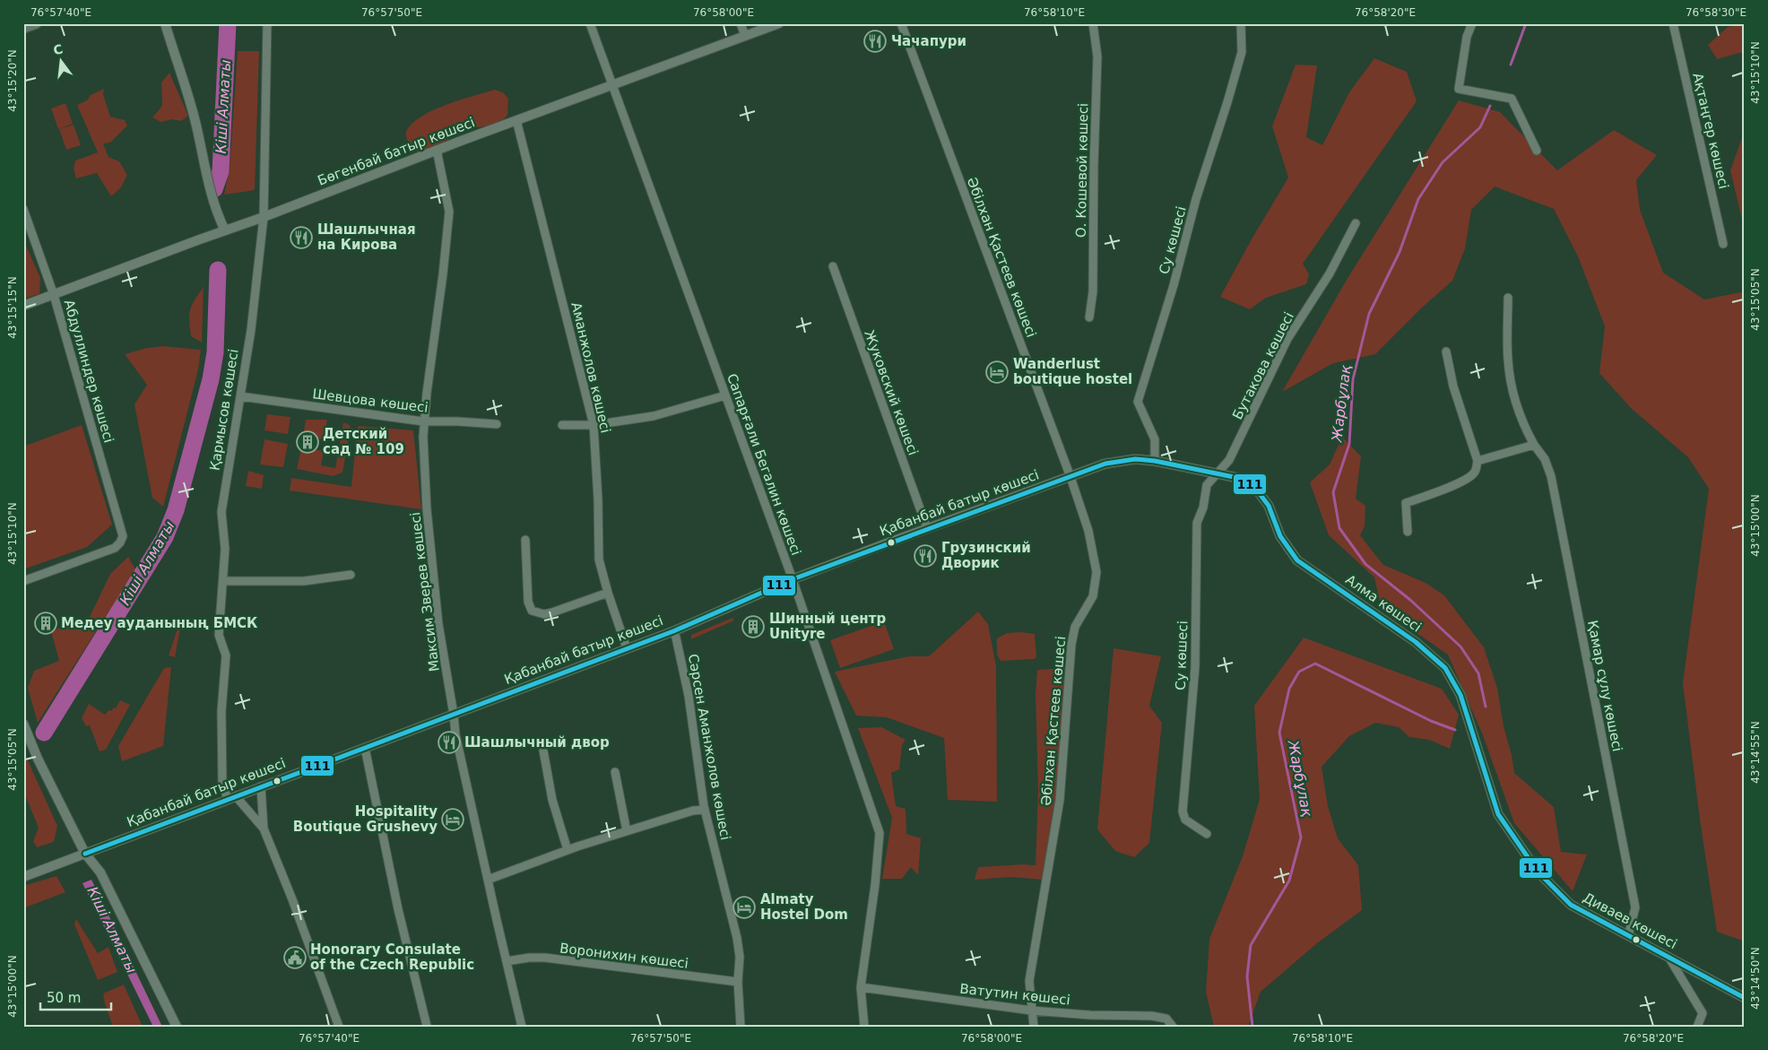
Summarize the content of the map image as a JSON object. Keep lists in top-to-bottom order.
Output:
{
  "streets": {
    "street": [
      "Ақтаңгер көшесі",
      "Бөгенбай батыр көшесі",
      "О. Кошевой көшесі",
      "Су көшесі",
      "Әбілхан Қастеев көшесі",
      "Бутакова көшесі",
      "Аманжолов көшесі",
      "Абдуллиндер көшесі",
      "Жуковский көшесі",
      "Шевцова көшесі",
      "Қармысов көшесі",
      "Сапарғали Бегалин көшесі",
      "Қабанбай батыр көшесі",
      "Максим Зверев көшесі",
      "Алма көшесі",
      "Қамар сұлу көшесі",
      "Сәрсен Аманжолов көшесі",
      "Диваев көшесі",
      "Воронихин көшесі",
      "Ватутин көшесі"
    ]
  },
  "crossings": [
    ["Бөгенбай батыр көшесі", "Аманжолов көшесі"],
    ["Бөгенбай батыр көшесі", "Абдуллиндер көшесі"],
    ["Бөгенбай батыр көшесі", "Қармысов көшесі"],
    ["Бөгенбай батыр көшесі", "Сапарғали Бегалин көшесі"],
    ["Бөгенбай батыр көшесі", "Максим Зверев көшесі"],
    ["Су көшесі", "Бутакова көшесі"],
    ["Су көшесі", "Қабанбай батыр көшесі"],
    ["Су көшесі", "Алма көшесі"],
    ["Әбілхан Қастеев көшесі", "Қабанбай батыр көшесі"],
    ["Әбілхан Қастеев көшесі", "Ватутин көшесі"],
    ["Бутакова көшесі", "Алма көшесі"],
    ["Аманжолов көшесі", "Қабанбай батыр көшесі"],
    ["Жуковский көшесі", "Қабанбай батыр көшесі"],
    ["Шевцова көшесі", "Қармысов көшесі"],
    ["Шевцова көшесі", "Максим Зверев көшесі"],
    ["Қармысов көшесі", "Қабанбай батыр көшесі"],
    ["Сапарғали Бегалин көшесі", "Қабанбай батыр көшесі"],
    ["Сапарғали Бегалин көшесі", "Ватутин көшесі"],
    ["Қабанбай батыр көшесі", "Максим Зверев көшесі"],
    ["Қабанбай батыр көшесі", "Алма көшесі"],
    ["Қабанбай батыр көшесі", "Сәрсен Аманжолов көшесі"],
    ["Максим Зверев көшесі", "Воронихин көшесі"],
    ["Алма көшесі", "Диваев көшесі"],
    ["Қамар сұлу көшесі", "Диваев көшесі"],
    ["Сәрсен Аманжолов көшесі", "Воронихин көшесі"]
  ],
  "water": ["Кіші Алматы", "Жарбұлақ"],
  "places": {
    "restaurant": [
      "Чачапури",
      "Шашлычная на Кирова",
      "Грузинский Дворик",
      "Шашлычный двор"
    ],
    "hotel": ["Wanderlust boutique hostel", "Hospitality Boutique Grushevy", "Almaty Hostel Dom"],
    "building": ["Детский сад № 109", "Медеу ауданының БМСК", "Шинный центр Unityre"],
    "public building": ["Honorary Consulate of the Czech Republic"]
  },
  "lines": ["transit line 111"],
  "scale_bar": "50 m",
  "north": "top",
  "coordinates": [
    "76°57'40\"E",
    "76°57'50\"E",
    "76°58'00\"E",
    "76°58'10\"E",
    "76°58'20\"E",
    "76°58'30\"E",
    "43°15'10\"N",
    "43°15'20\"N",
    "43°15'05\"N",
    "43°15'15\"N",
    "43°15'00\"N",
    "43°14'55\"N",
    "43°14'50\"N"
  ]
}
